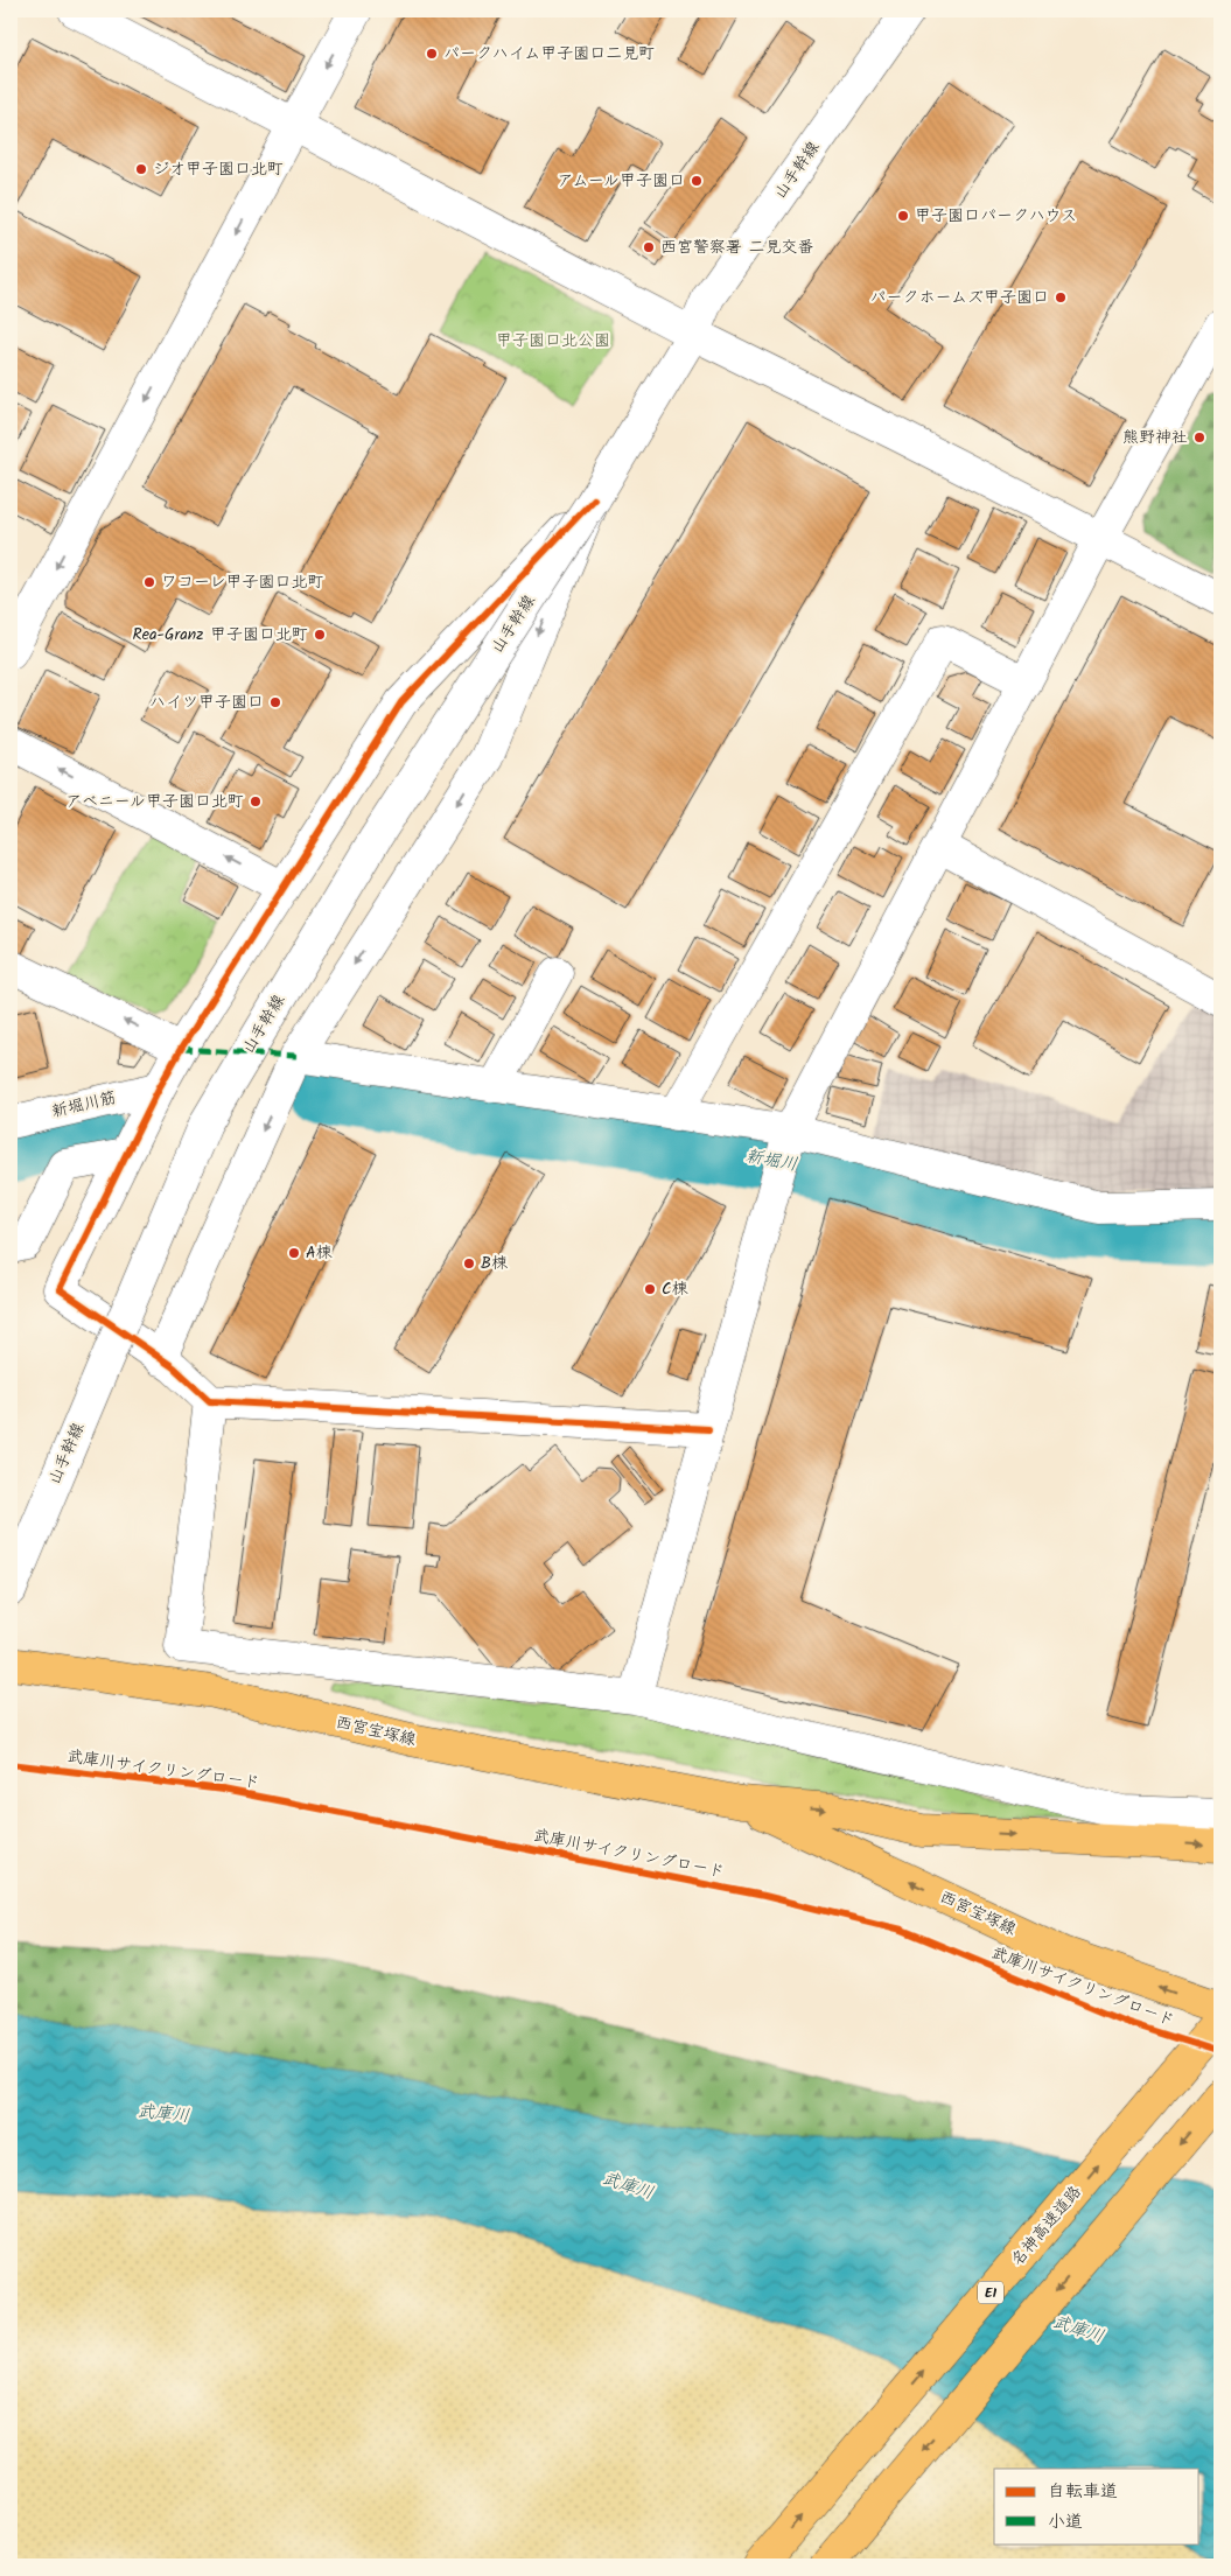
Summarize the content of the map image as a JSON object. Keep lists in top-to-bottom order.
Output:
{
  "streets": {
    "main road": ["西宮宝塚線", "名神高速道路", "E1"],
    "street": ["山手幹線", "新堀川筋"],
    "cycle path": ["武庫川サイクリングロード"]
  },
  "water": ["新堀川", "武庫川"],
  "parks": ["甲子園口北公園"],
  "places": [
    "パークハイム甲子園口二見町",
    "ジオ甲子園口北町",
    "アムール甲子園口",
    "甲子園口パークハウス",
    "西宮警察署 二見交番",
    "パークホームズ甲子園口",
    "熊野神社",
    "ワコーレ甲子園口北町",
    "Rea-Granz 甲子園口北町",
    "ハイツ甲子園口",
    "アベニール甲子園口北町",
    "A棟",
    "B棟",
    "C棟"
  ],
  "legend": ["自転車道", "小道"]
}
